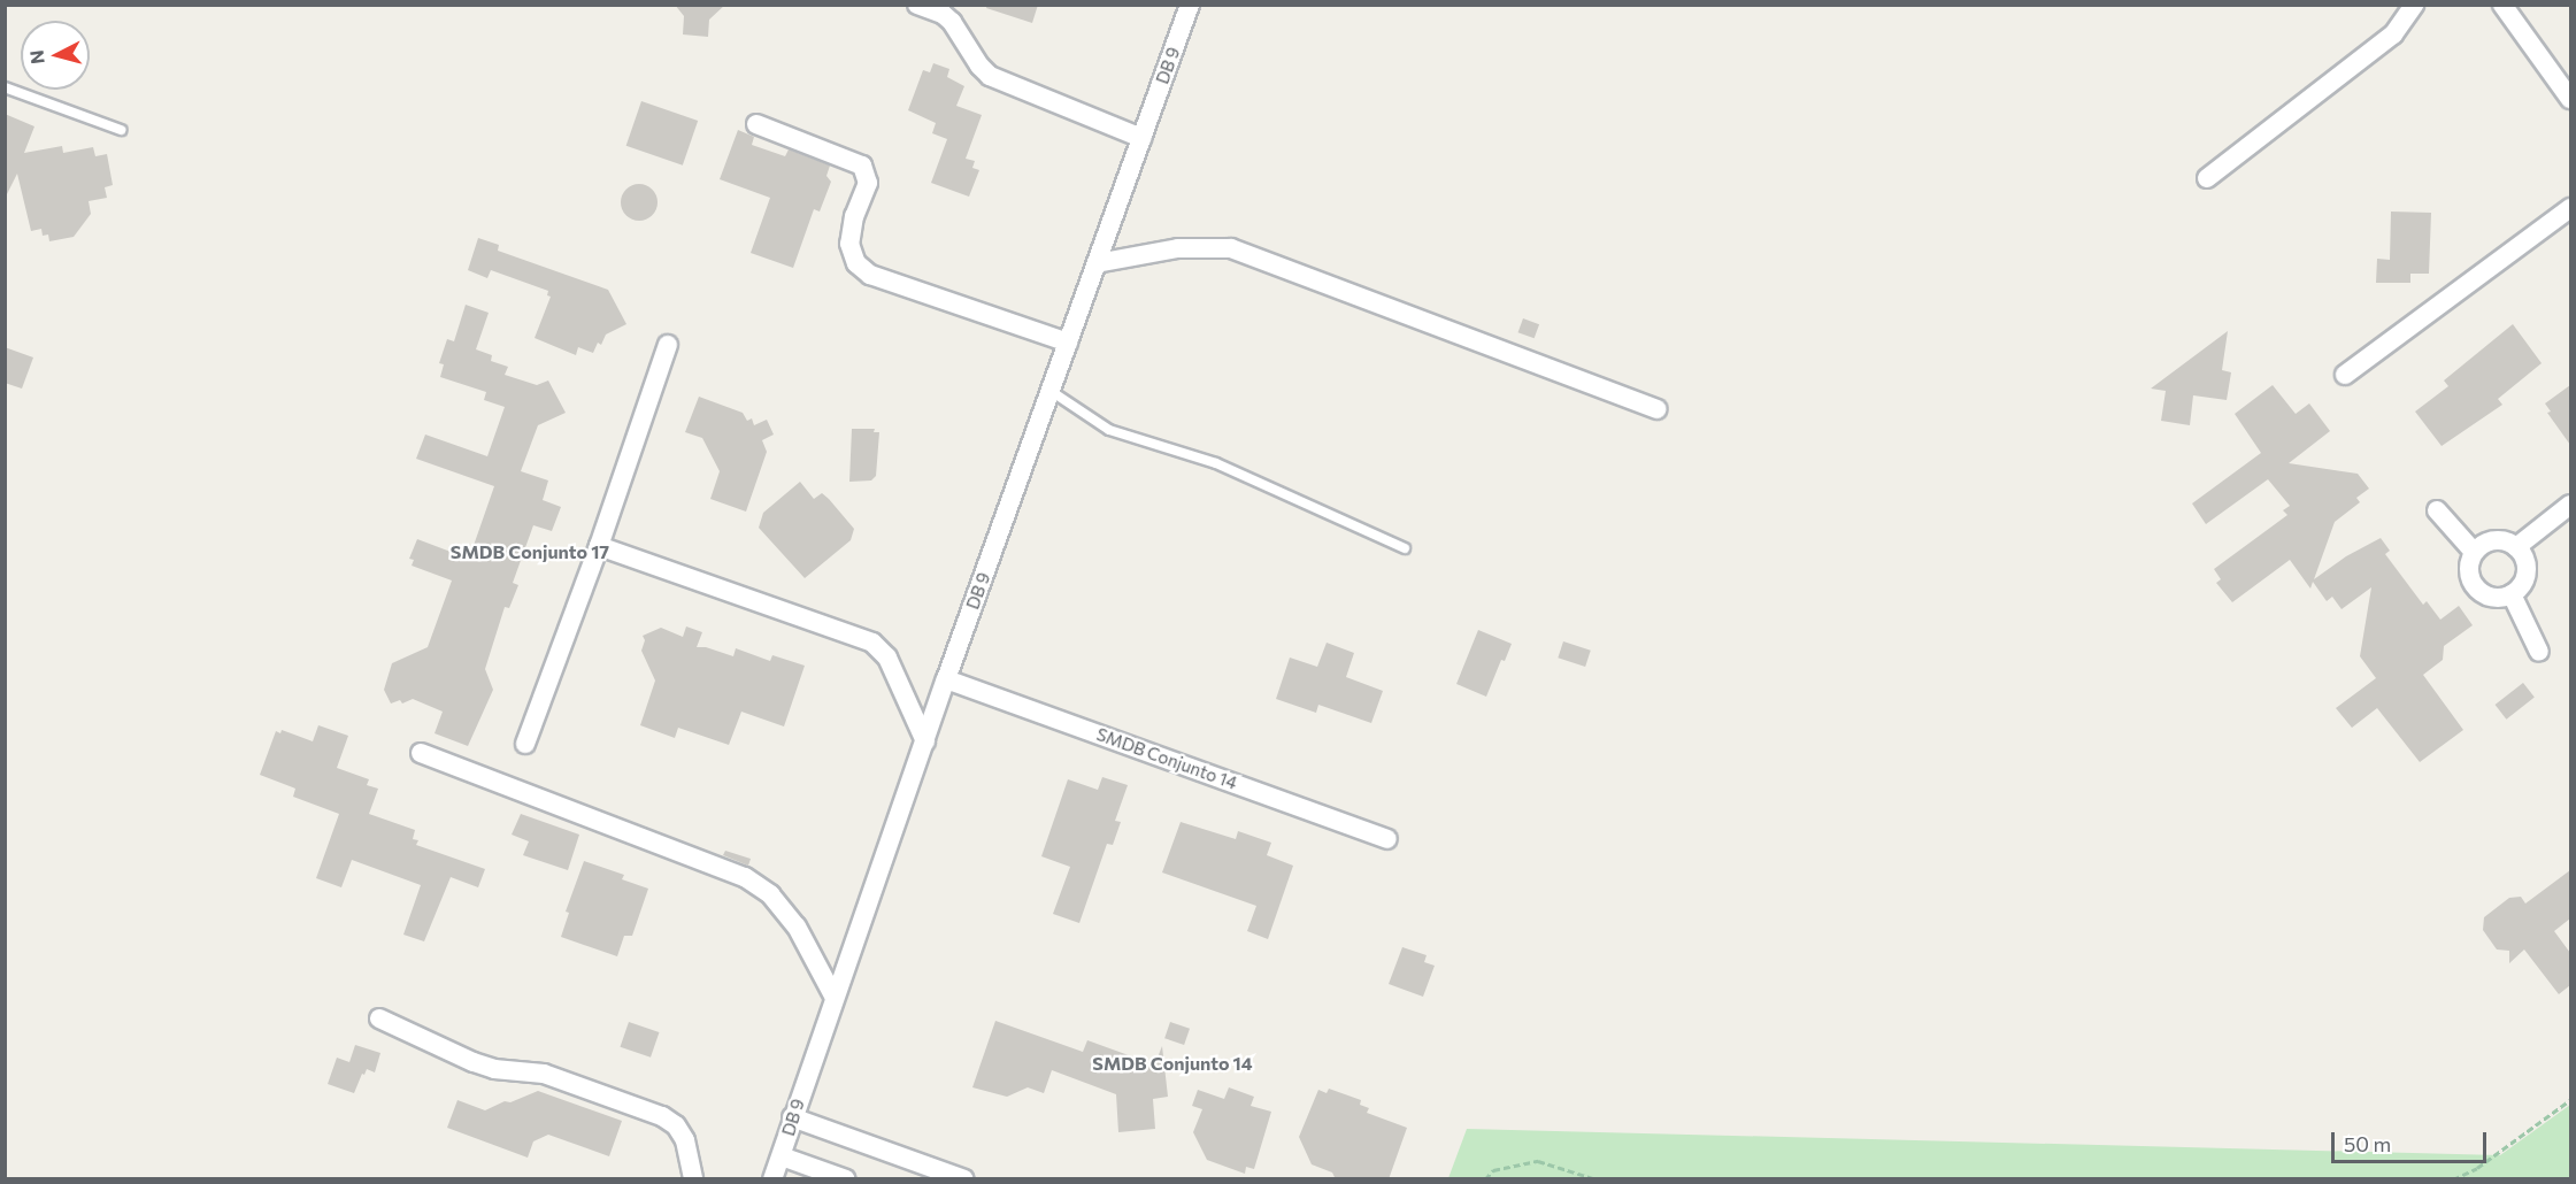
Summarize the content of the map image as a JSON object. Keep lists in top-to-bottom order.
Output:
{
  "streets": {
    "street": ["DB 9", "SMDB Conjunto 14"]
  },
  "crossings": [
    ["DB 9", "SMDB Conjunto 14"]
  ],
  "districts": ["SMDB Conjunto 17", "SMDB Conjunto 14"],
  "scale_bar": "50 m",
  "north": "left"
}
